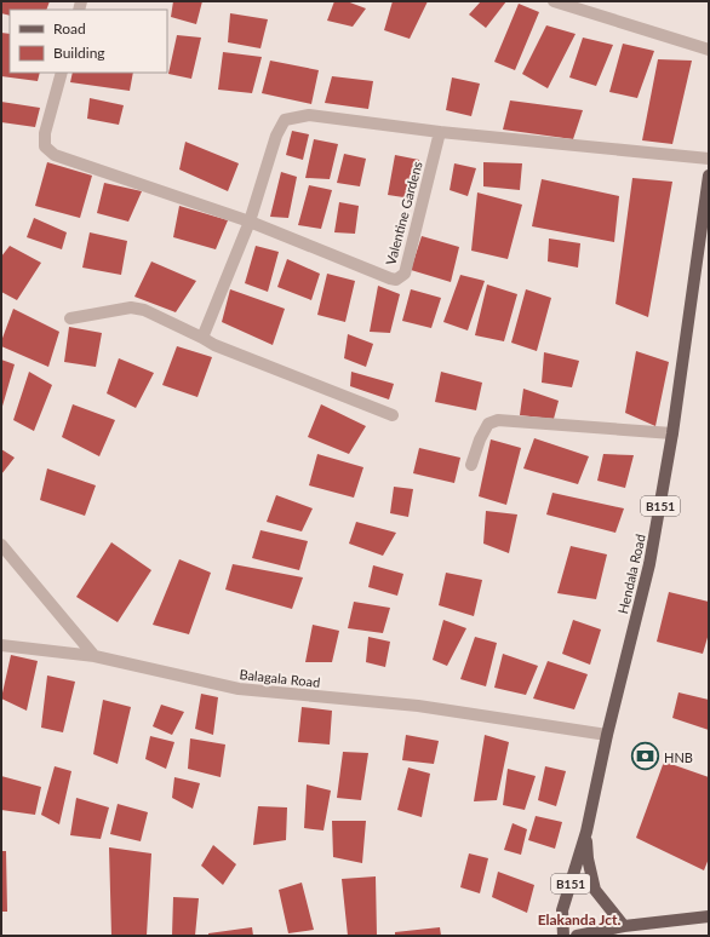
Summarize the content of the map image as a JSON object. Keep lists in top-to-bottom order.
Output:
{
  "streets": {
    "main road": ["B151", "Hendala Road"],
    "street": ["Valentine Gardens", "Balagala Road"]
  },
  "crossings": [
    ["Hendala Road", "Balagala Road"]
  ],
  "districts": ["Elakanda Jct."],
  "places": {
    "bank": ["HNB"]
  },
  "legend": ["Road", "Building"]
}
